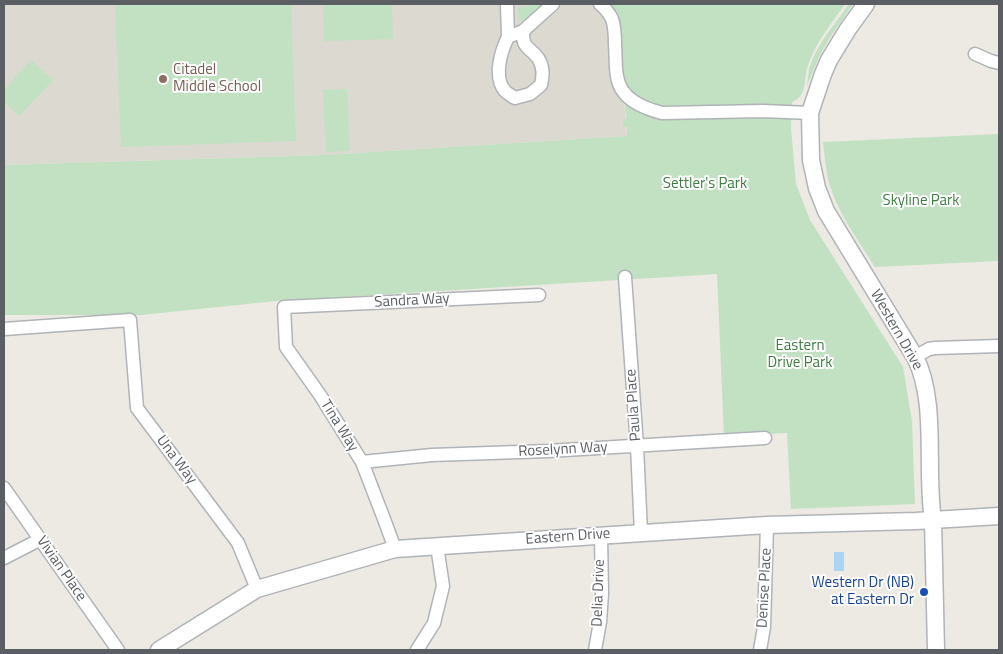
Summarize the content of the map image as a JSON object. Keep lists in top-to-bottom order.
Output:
{
  "streets": {
    "street": [
      "Sandra Way",
      "Western Drive",
      "Paula Place",
      "Tina Way",
      "Roselynn Way",
      "Una Way",
      "Eastern Drive",
      "Vivian Place",
      "Denise Place",
      "Delia Drive"
    ]
  },
  "crossings": [
    ["Sandra Way", "Tina Way"],
    ["Western Drive", "Eastern Drive"],
    ["Paula Place", "Roselynn Way"],
    ["Paula Place", "Eastern Drive"],
    ["Tina Way", "Roselynn Way"],
    ["Tina Way", "Eastern Drive"],
    ["Una Way", "Eastern Drive"],
    ["Eastern Drive", "Denise Place"],
    ["Eastern Drive", "Delia Drive"]
  ],
  "parks": ["Settler's Park", "Skyline Park", "Eastern Drive Park"],
  "places": ["Citadel Middle School", "Western Dr (NB) at Eastern Dr"]
}
